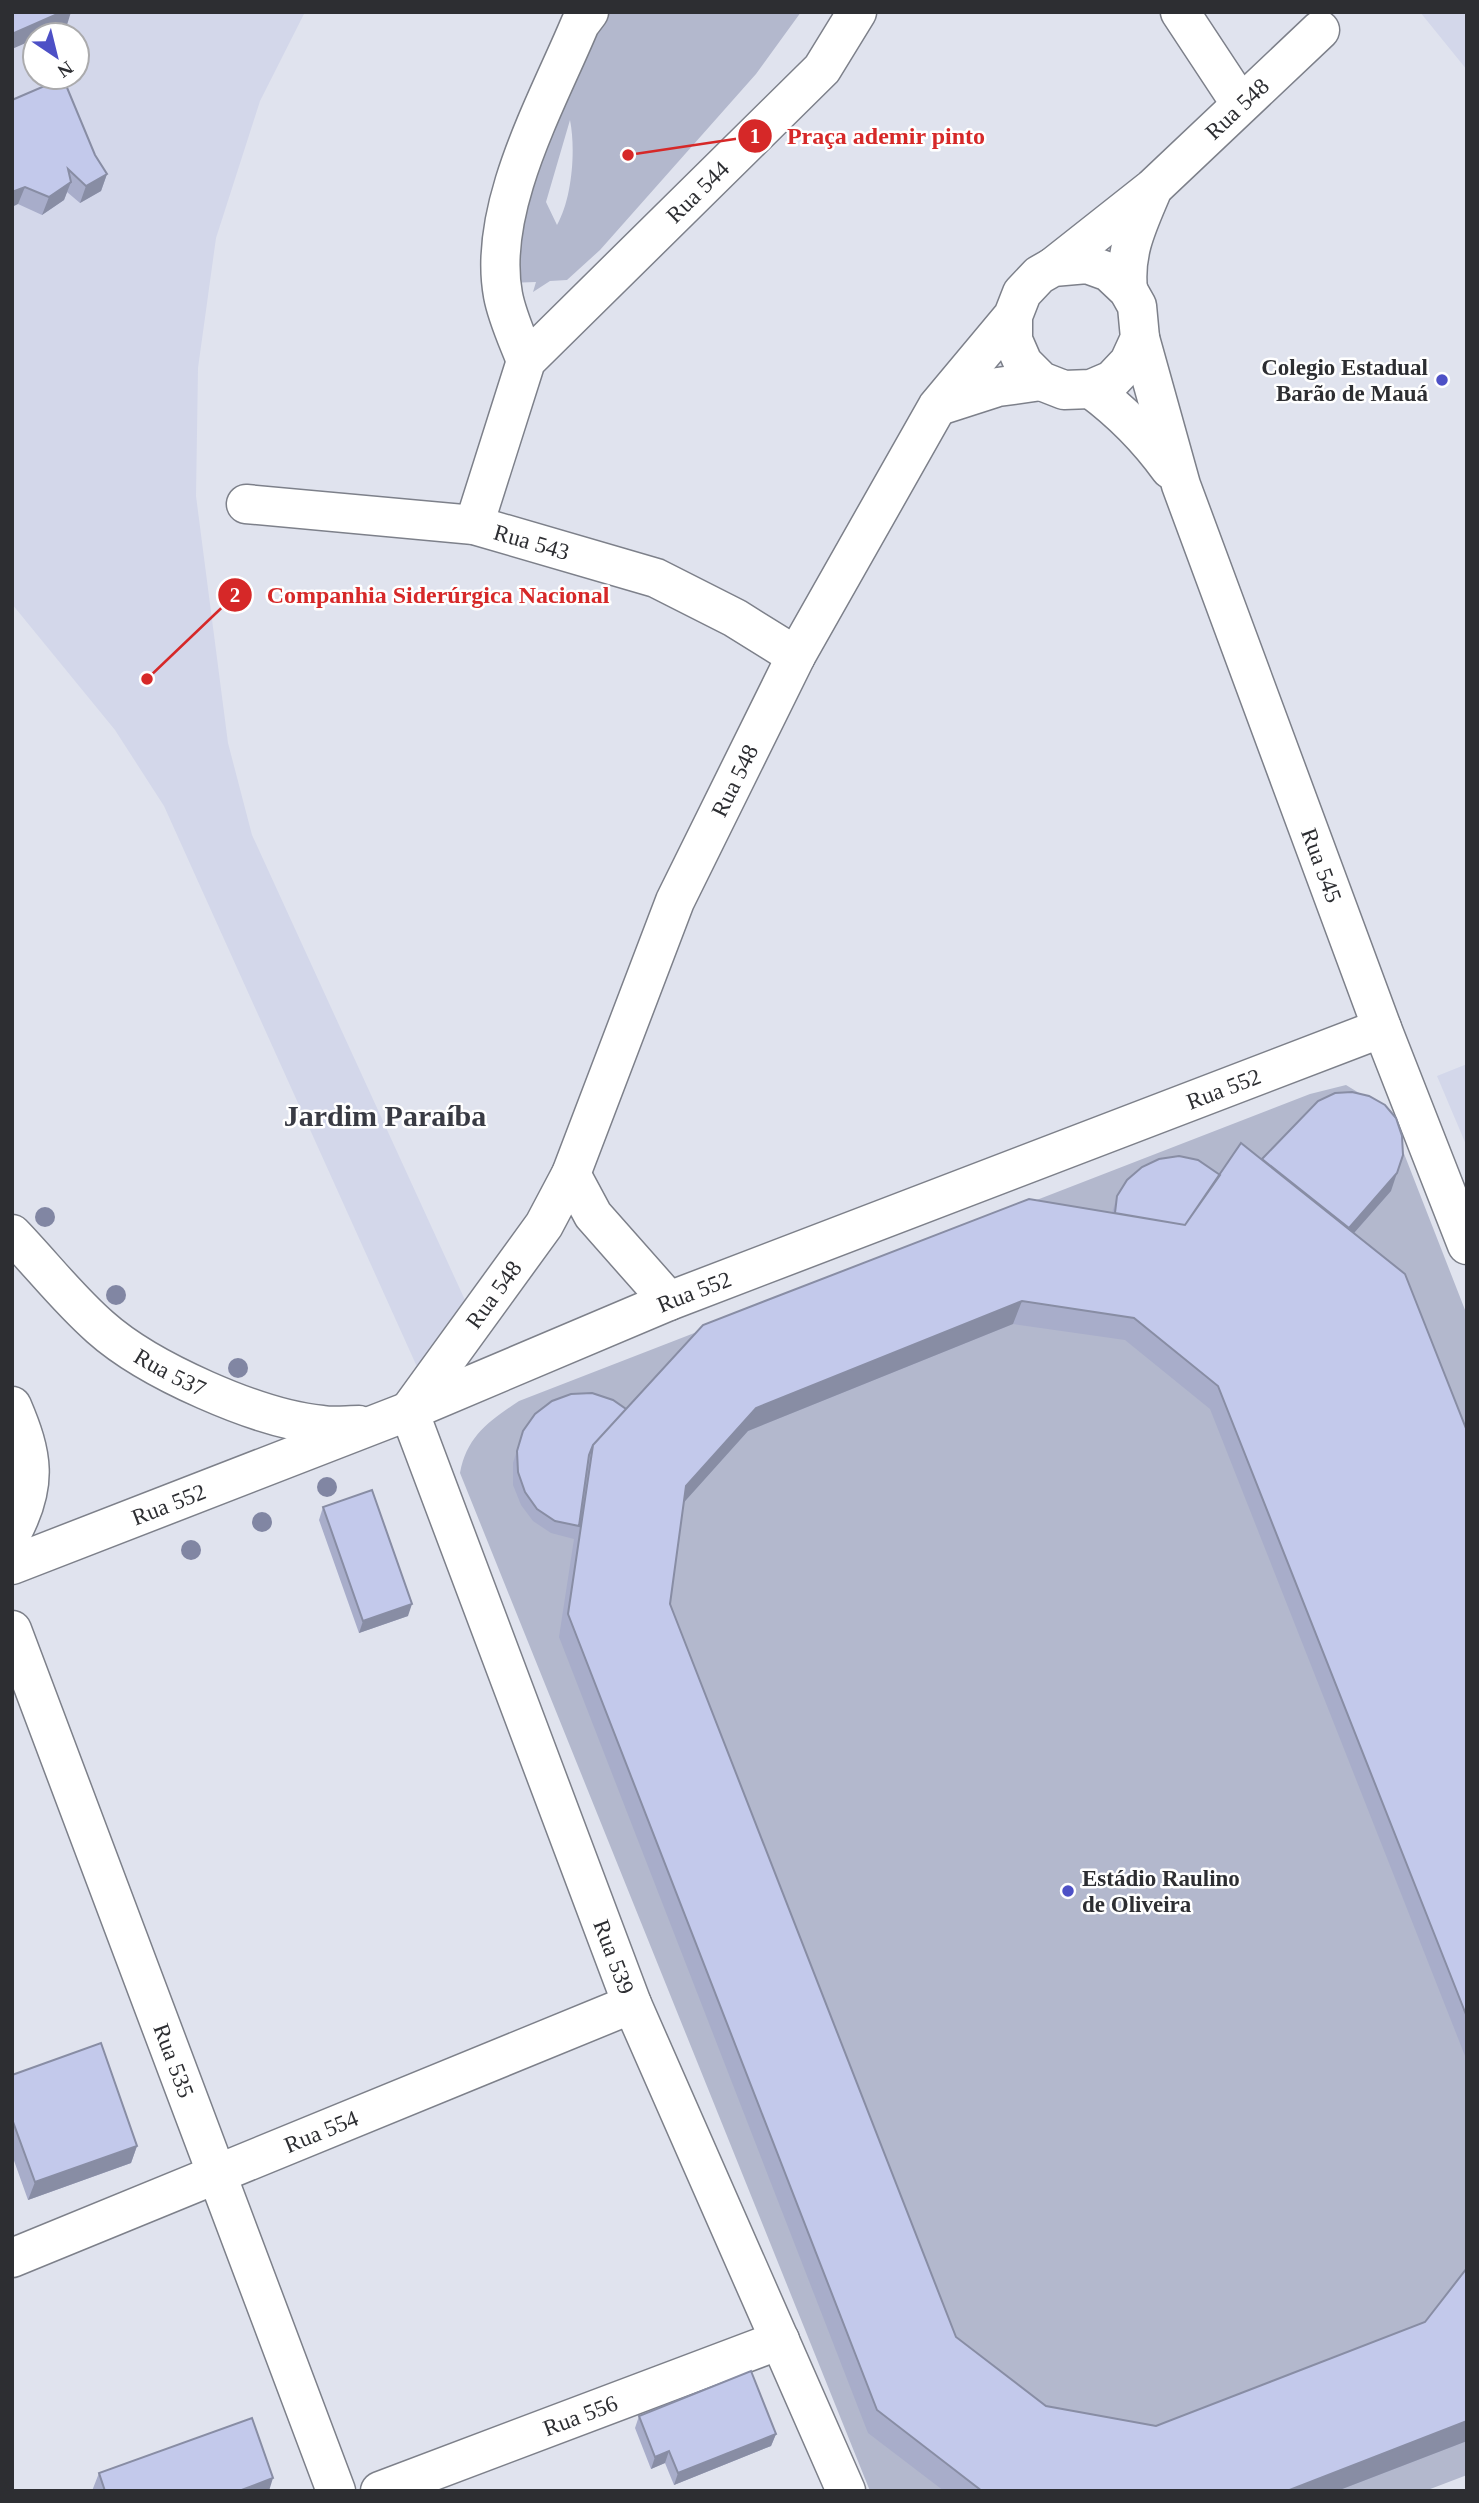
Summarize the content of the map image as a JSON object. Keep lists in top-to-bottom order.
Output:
{
  "streets": {
    "street": [
      "Rua 548",
      "Rua 544",
      "Rua 543",
      "Rua 545",
      "Rua 552",
      "Rua 537",
      "Rua 539",
      "Rua 535",
      "Rua 554",
      "Rua 556"
    ]
  },
  "crossings": [
    ["Rua 548", "Rua 543"],
    ["Rua 548", "Rua 545"],
    ["Rua 548", "Rua 552"],
    ["Rua 548", "Rua 539"],
    ["Rua 544", "Rua 543"],
    ["Rua 545", "Rua 552"],
    ["Rua 552", "Rua 537"],
    ["Rua 552", "Rua 539"],
    ["Rua 539", "Rua 554"],
    ["Rua 539", "Rua 556"],
    ["Rua 535", "Rua 554"]
  ],
  "districts": ["Jardim Paraíba"],
  "places": [
    "Praça ademir pinto",
    "Colegio Estadual Barão de Mauá",
    "Companhia Siderúrgica Nacional",
    "Estádio Raulino de Oliveira"
  ],
  "north": "bottom right"
}
